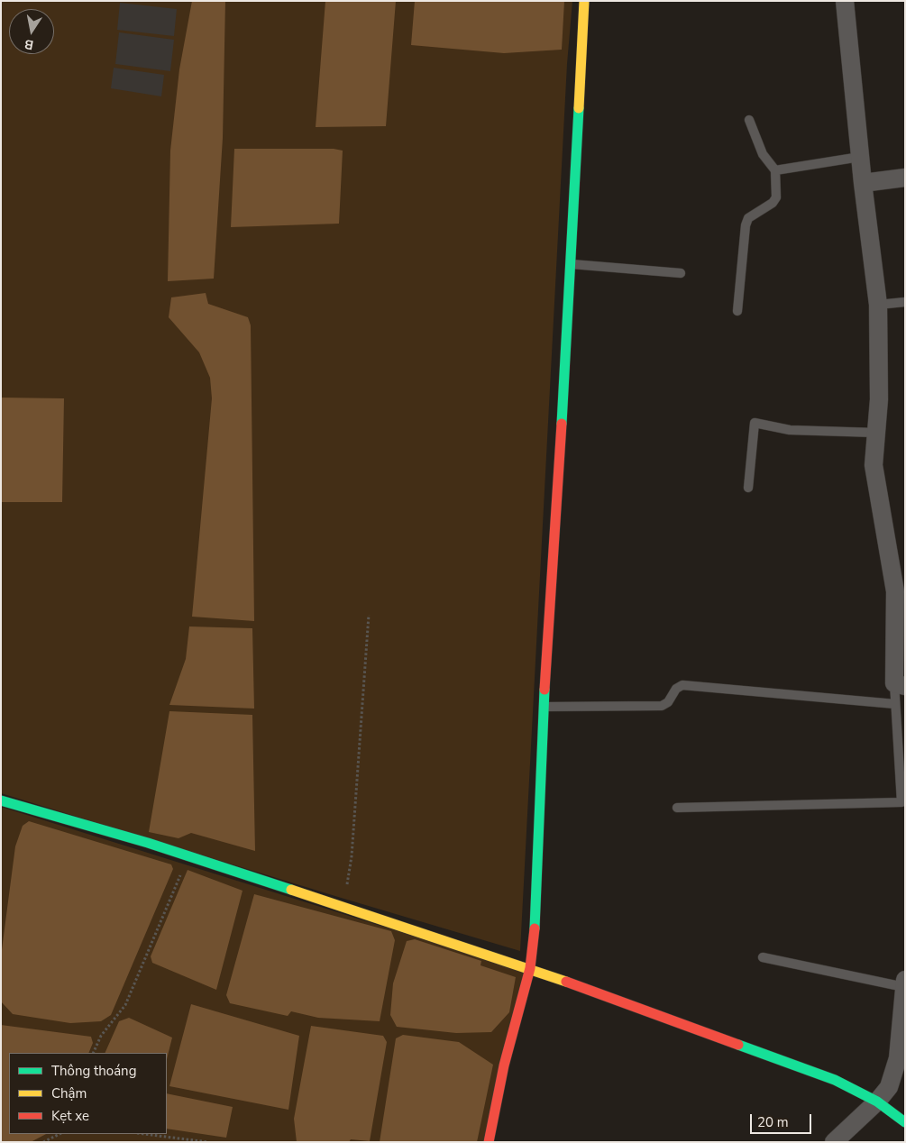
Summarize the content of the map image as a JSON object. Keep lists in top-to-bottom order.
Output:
{
  "legend": ["Thông thoáng", "Chậm", "Kẹt xe"],
  "scale_bar": "20 m",
  "north": "bottom"
}
